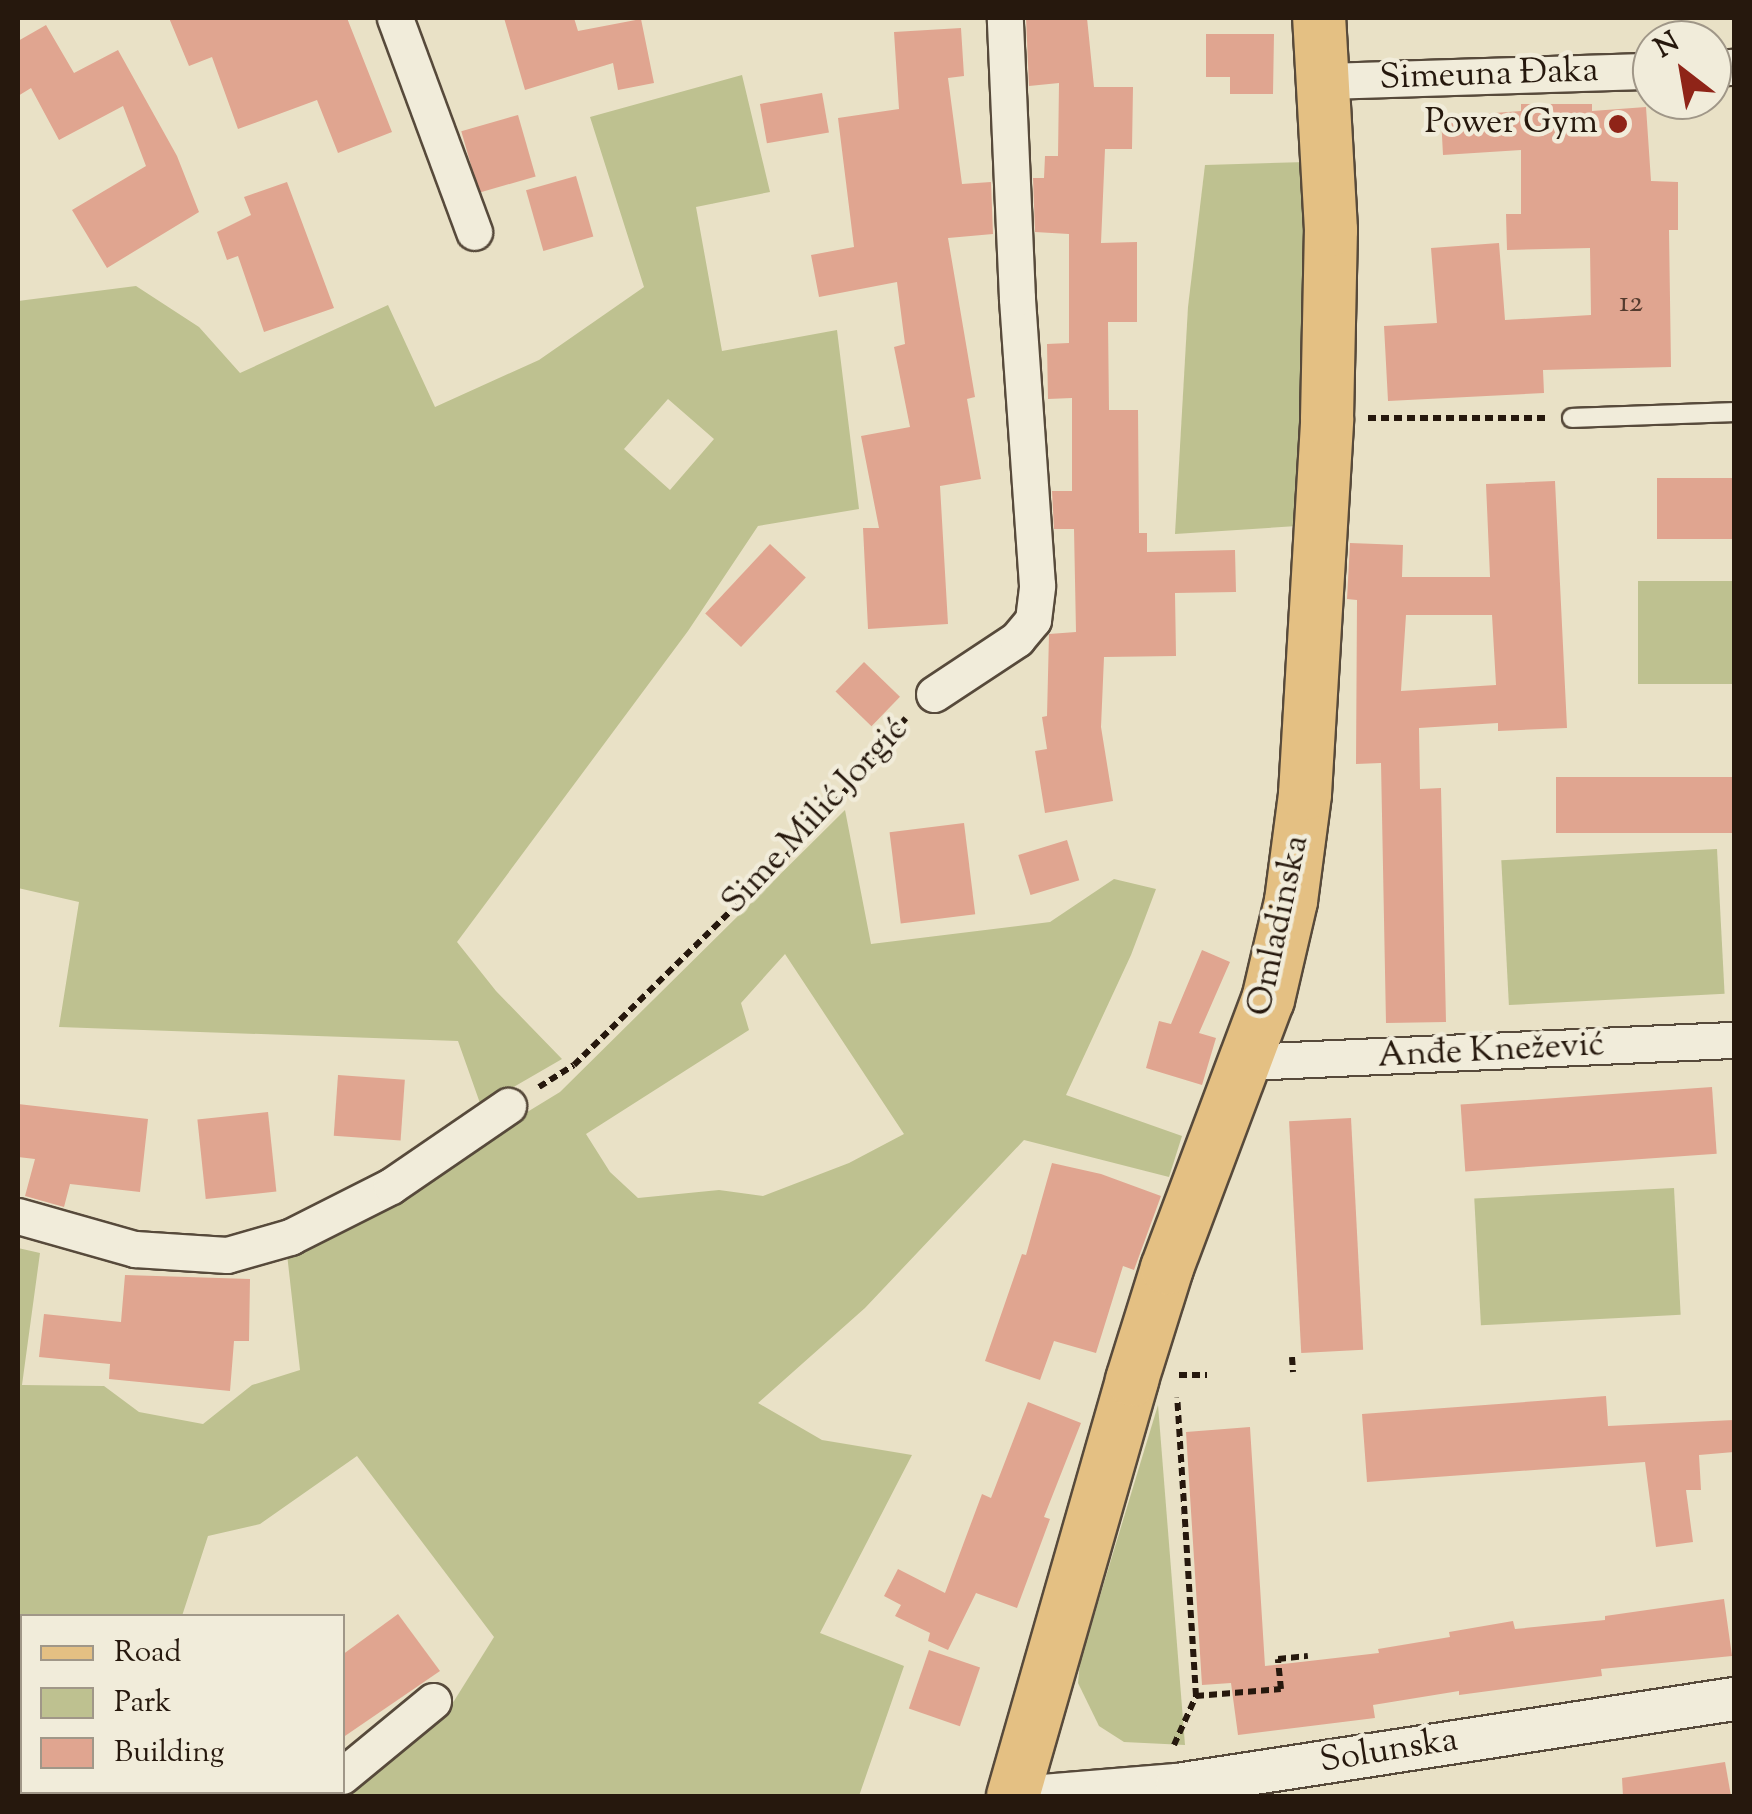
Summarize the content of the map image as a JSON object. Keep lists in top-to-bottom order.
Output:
{
  "streets": {
    "main road": ["Omladinska"],
    "street": [
      "Simeuna Đaka",
      "Sime Milić Jorgić",
      "Anđe Knežević",
      "Solunska"
    ]
  },
  "crossings": [
    ["Simeuna Đaka", "Omladinska"],
    ["Omladinska", "Anđe Knežević"]
  ],
  "places": ["Power Gym"],
  "house_numbers": ["12"],
  "legend": ["Road", "Park", "Building"],
  "north": "top left"
}
